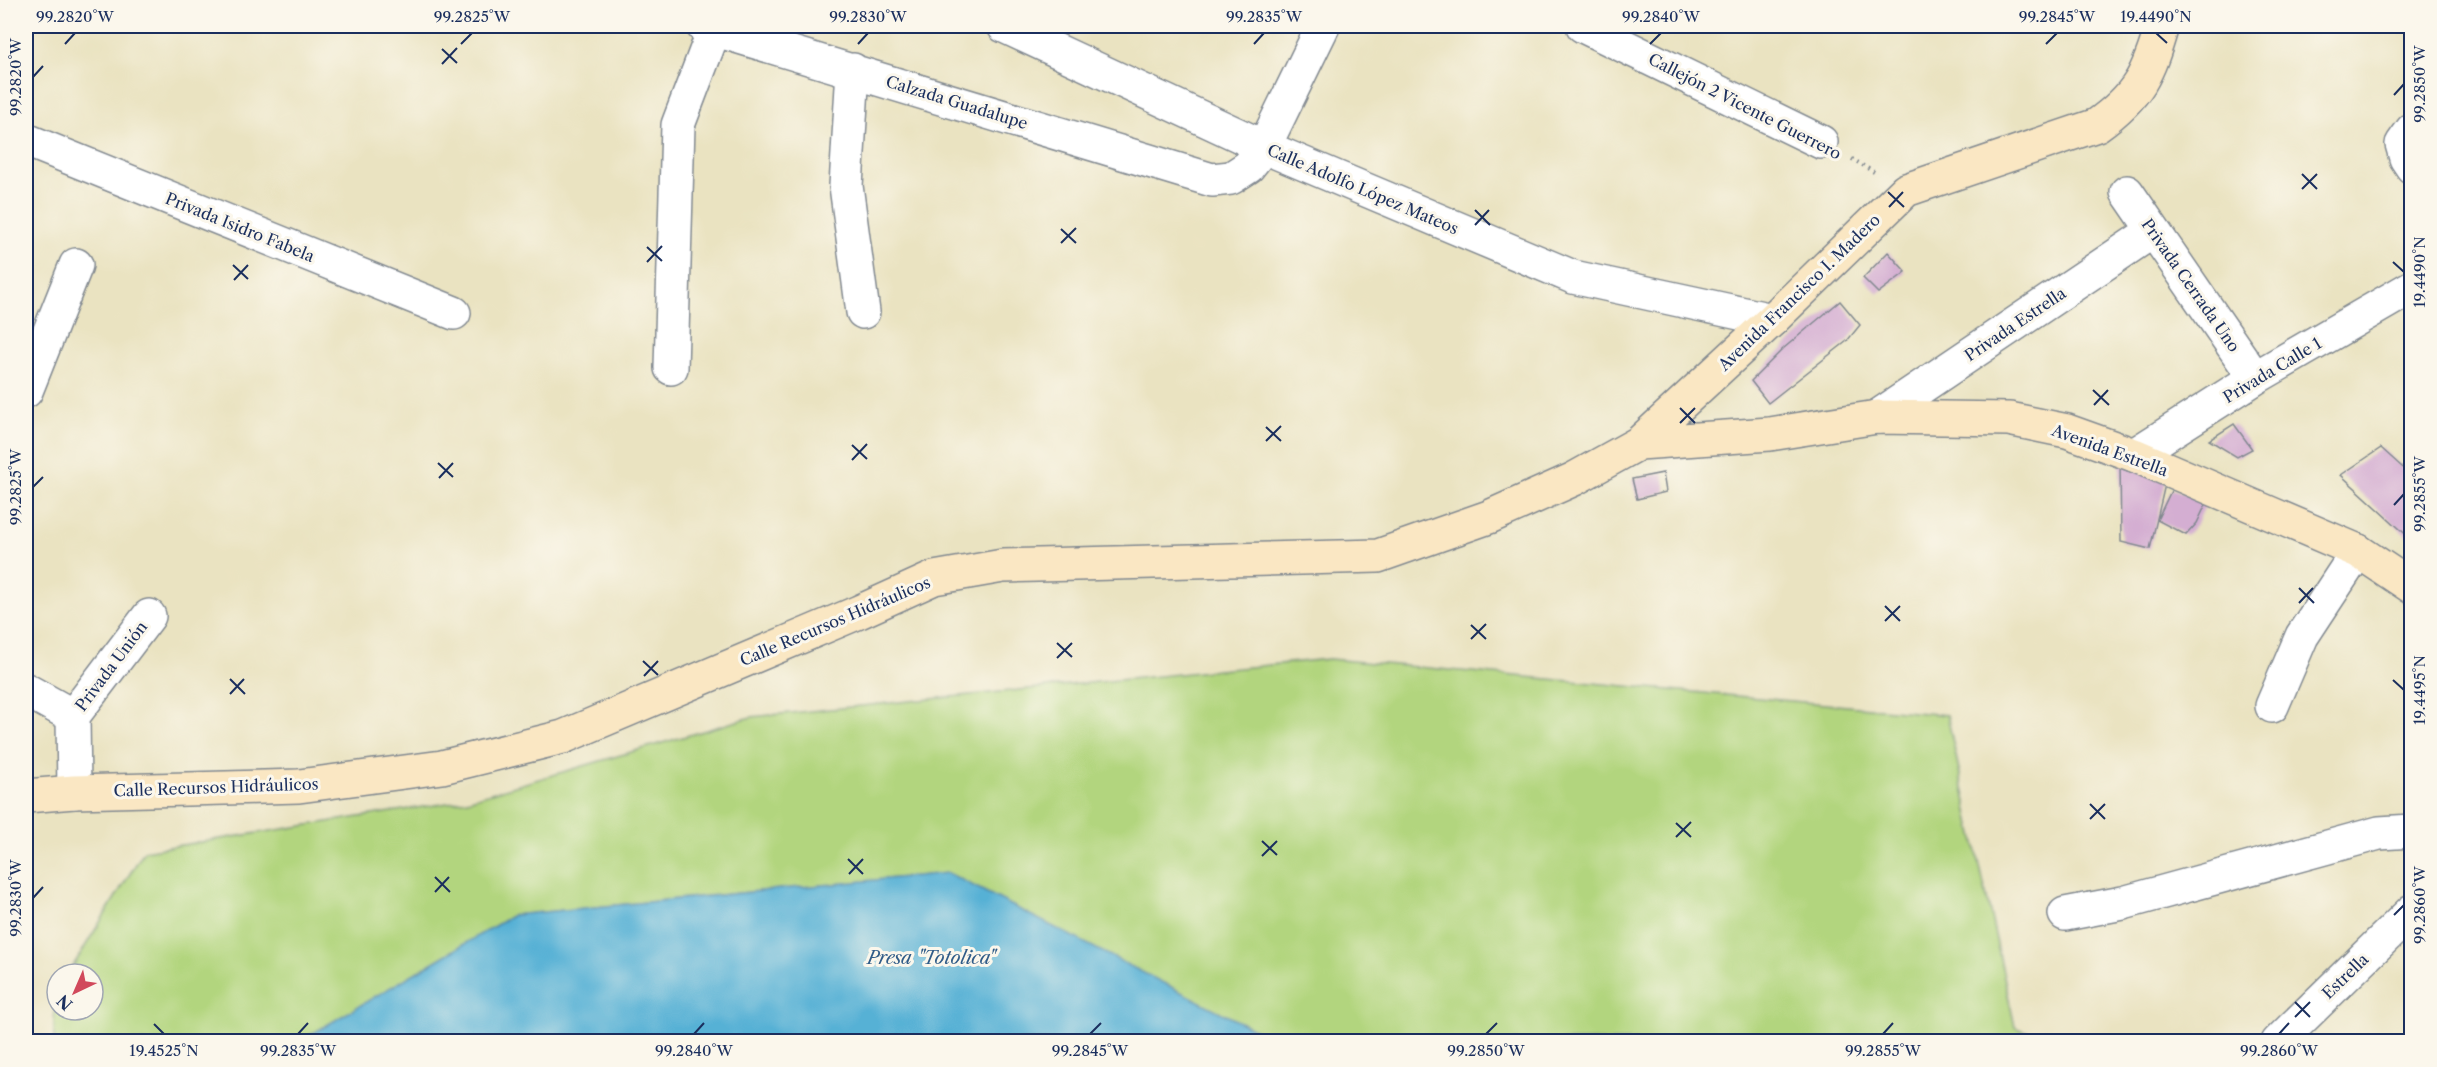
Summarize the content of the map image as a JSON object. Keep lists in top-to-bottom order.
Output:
{
  "streets": {
    "street": [
      "Calzada Guadalupe",
      "Callejón 2 Vicente Guerrero",
      "Calle Adolfo López Mateos",
      "Privada Isidro Fabela",
      "Privada Cerrada Uno",
      "Avenida Francisco I. Madero",
      "Privada Estrella",
      "Privada Calle 1",
      "Avenida Estrella",
      "Calle Recursos Hidráulicos",
      "Privada Unión",
      "Estrella"
    ]
  },
  "crossings": [
    ["Calzada Guadalupe", "Calle Adolfo López Mateos"],
    ["Callejón 2 Vicente Guerrero", "Avenida Francisco I. Madero"],
    ["Calle Adolfo López Mateos", "Avenida Francisco I. Madero"],
    ["Privada Cerrada Uno", "Privada Estrella"],
    ["Privada Cerrada Uno", "Privada Calle 1"],
    ["Avenida Francisco I. Madero", "Avenida Estrella"],
    ["Avenida Francisco I. Madero", "Calle Recursos Hidráulicos"],
    ["Privada Estrella", "Avenida Estrella"],
    ["Privada Calle 1", "Avenida Estrella"],
    ["Avenida Estrella", "Calle Recursos Hidráulicos"],
    ["Calle Recursos Hidráulicos", "Privada Unión"]
  ],
  "water": ["Presa \"Totolica\""],
  "north": "bottom left",
  "coordinates": [
    "99.2820°W",
    "99.2825°W",
    "99.2830°W",
    "99.2835°W",
    "99.2840°W",
    "99.2845°W",
    "19.4490°N",
    "99.2850°W",
    "99.2855°W",
    "19.4495°N",
    "99.2860°W",
    "19.4525°N"
  ]
}
